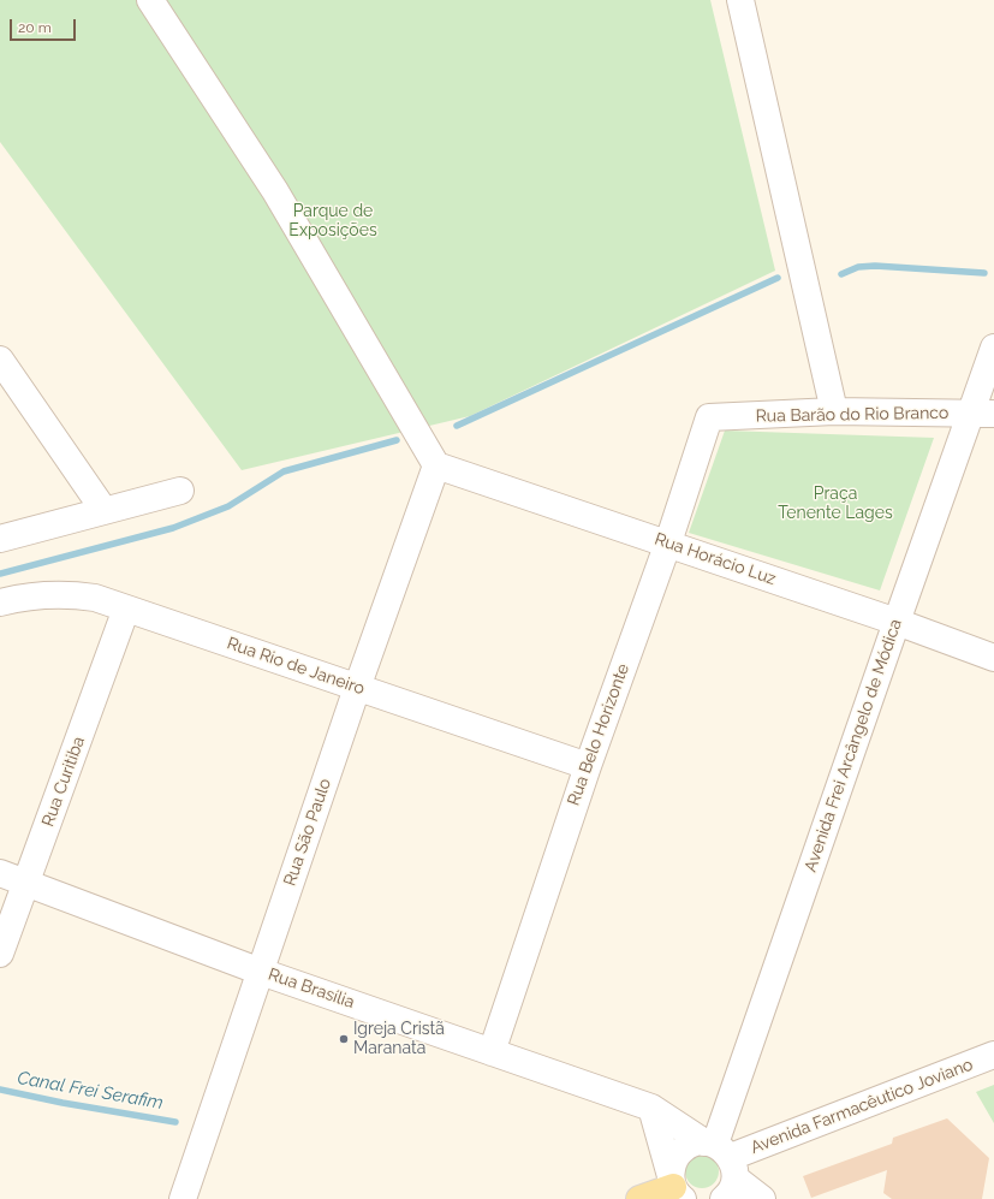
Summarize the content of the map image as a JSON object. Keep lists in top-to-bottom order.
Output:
{
  "streets": {
    "street": [
      "Rua Barão do Rio Branco",
      "Rua Horácio Luz",
      "Rua Rio de Janeiro",
      "Rua Belo Horizonte",
      "Avenida Frei Arcângelo de Módica",
      "Rua Curitiba",
      "Rua São Paulo",
      "Rua Brasília",
      "Avenida Farmacêutico Joviano"
    ]
  },
  "crossings": [
    ["Rua Barão do Rio Branco", "Rua Belo Horizonte"],
    ["Rua Barão do Rio Branco", "Avenida Frei Arcângelo de Módica"],
    ["Rua Horácio Luz", "Rua Belo Horizonte"],
    ["Rua Horácio Luz", "Avenida Frei Arcângelo de Módica"],
    ["Rua Horácio Luz", "Rua São Paulo"],
    ["Rua Rio de Janeiro", "Rua Belo Horizonte"],
    ["Rua Rio de Janeiro", "Rua Curitiba"],
    ["Rua Rio de Janeiro", "Rua São Paulo"],
    ["Rua Belo Horizonte", "Rua Brasília"],
    ["Avenida Frei Arcângelo de Módica", "Rua Brasília"],
    ["Avenida Frei Arcângelo de Módica", "Avenida Farmacêutico Joviano"],
    ["Rua Curitiba", "Rua Brasília"],
    ["Rua São Paulo", "Rua Brasília"],
    ["Rua Brasília", "Avenida Farmacêutico Joviano"]
  ],
  "water": ["Canal Frei Serafim"],
  "parks": ["Parque de Exposições", "Praça Tenente Lages"],
  "places": ["Igreja Cristã Maranata"],
  "scale_bar": "20 m"
}
